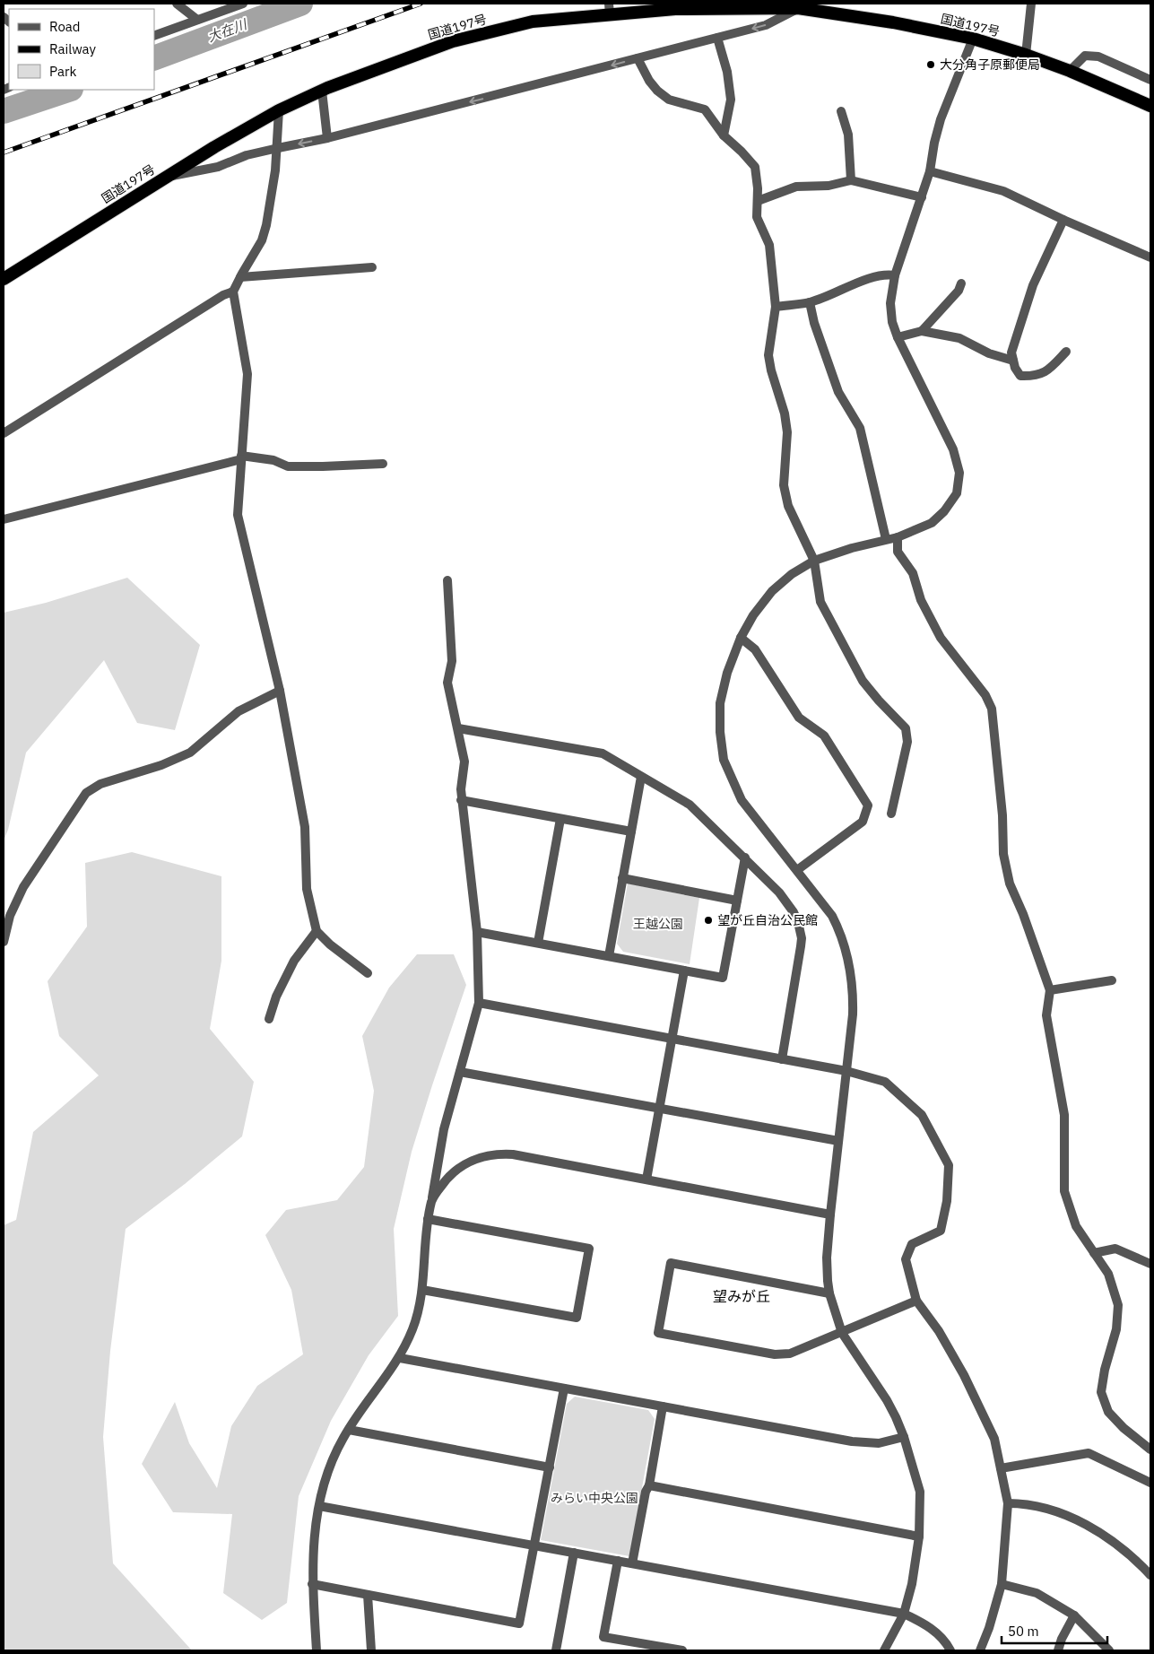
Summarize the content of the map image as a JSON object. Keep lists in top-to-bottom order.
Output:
{
  "streets": {
    "highway": ["国道197号"]
  },
  "districts": ["望みが丘"],
  "water": ["大在川"],
  "parks": ["王越公園", "みらい中央公園"],
  "places": ["大分角子原郵便局", "望が丘自治公民館"],
  "legend": ["Road", "Railway", "Park"],
  "scale_bar": "50 m"
}
